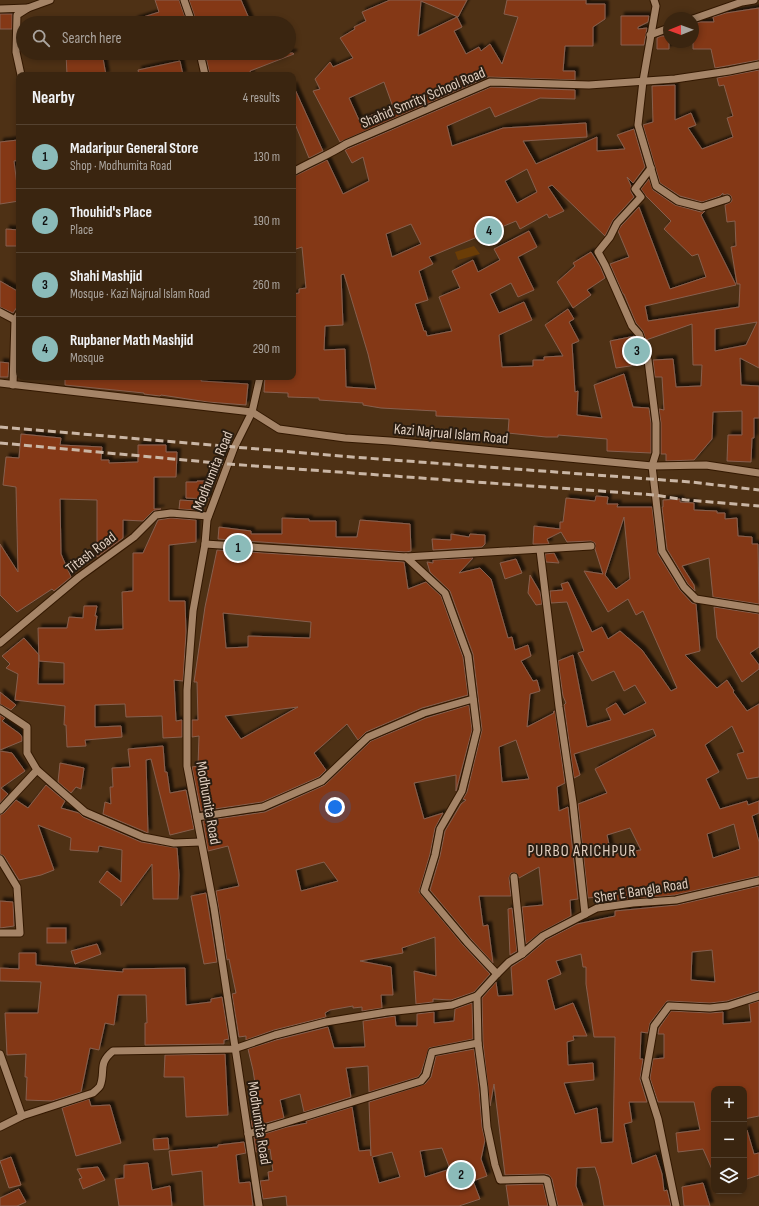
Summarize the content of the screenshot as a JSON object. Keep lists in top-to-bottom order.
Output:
{
  "streets": {
    "street": [
      "Shahid Smrity School Road",
      "Kazi Najrual Islam Road",
      "Modhumita Road",
      "Titash Road",
      "Sher E Bangla Road"
    ]
  },
  "crossings": [
    ["Kazi Najrual Islam Road", "Modhumita Road"],
    ["Modhumita Road", "Titash Road"]
  ],
  "districts": ["PURBO ARICHPUR"],
  "north": "left",
  "page": {
    "search": "Search here",
    "heading": ["Nearby", "4 results"],
    "list": [
      {
        "mark": "1",
        "name": "Madaripur General Store",
        "note": "Shop · Modhumita Road",
        "value": "130 m"
      },
      {
        "mark": "2",
        "name": "Thouhid's Place",
        "note": "Place",
        "value": "190 m"
      },
      {
        "mark": "3",
        "name": "Shahi Mashjid",
        "note": "Mosque · Kazi Najrual Islam Road",
        "value": "260 m"
      },
      {
        "mark": "4",
        "name": "Rupbaner Math Mashjid",
        "note": "Mosque",
        "value": "290 m"
      }
    ],
    "pins": [
      "4",
      "3",
      "1",
      "2"
    ],
    "map_buttons": ["+", "−"]
  }
}
